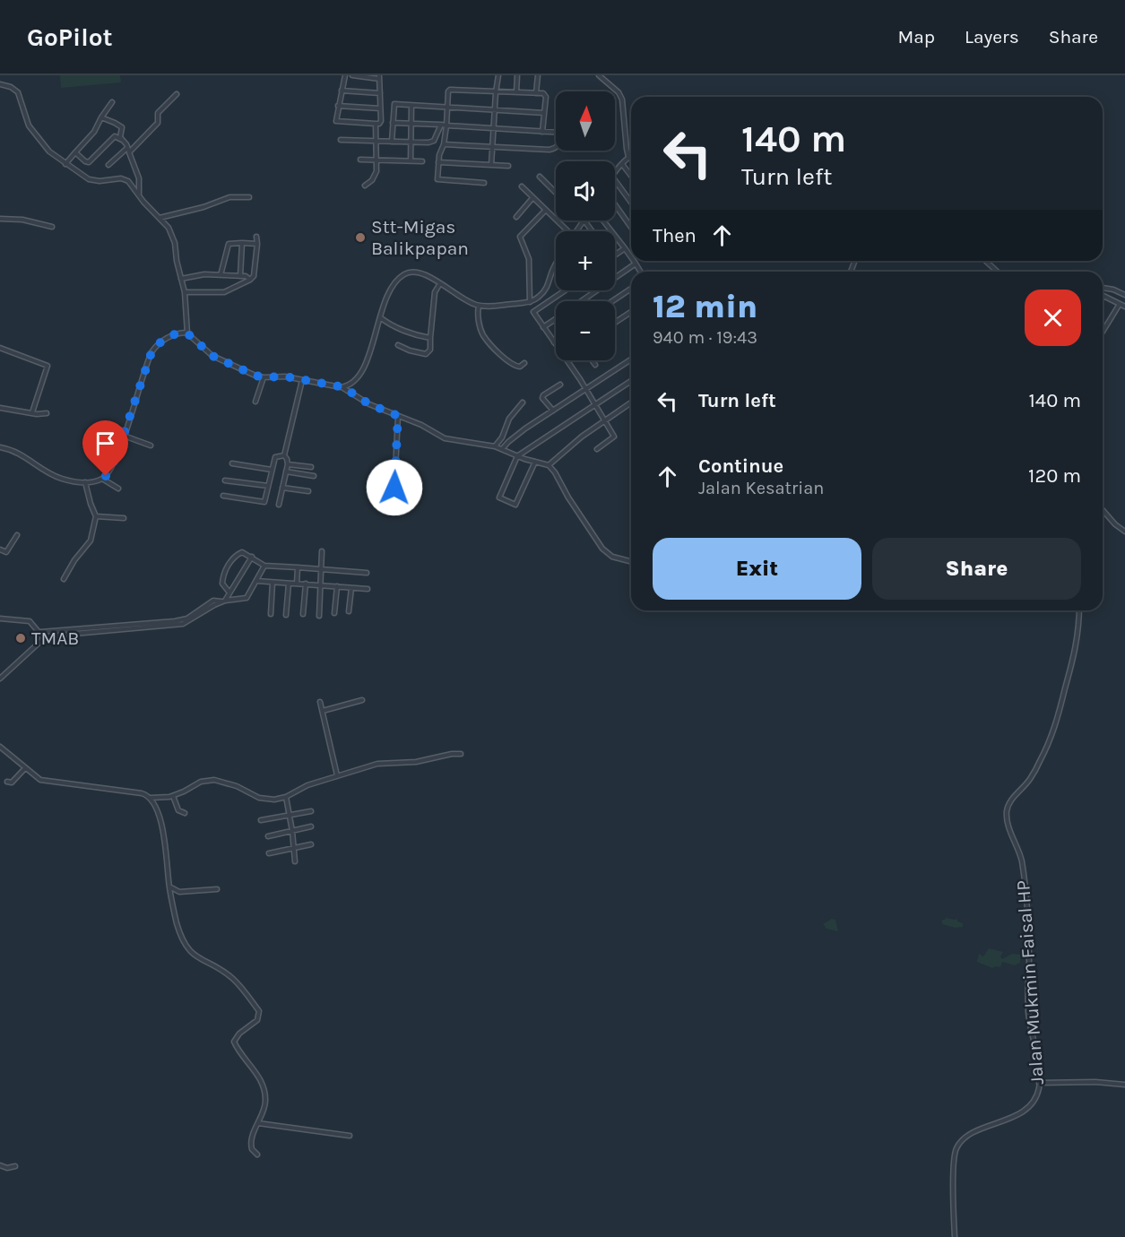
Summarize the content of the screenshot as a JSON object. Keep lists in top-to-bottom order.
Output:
{
  "streets": {
    "street": ["Jalan Mukmin Faisal HP"]
  },
  "places": ["Stt-Migas Balikpapan", "TMAB"],
  "north": "top",
  "page": {
    "header": "GoPilot",
    "nav": ["Map", "Layers", "Share"],
    "map_buttons": ["+", "−"],
    "turn": ["140 m", "Turn left"],
    "then": "Then",
    "heading": ["12 min", "940 m · 19:43"],
    "list": [
      {
        "name": "Turn left",
        "value": "140 m"
      },
      {
        "name": "Continue",
        "note": "Jalan Kesatrian",
        "value": "120 m"
      }
    ],
    "buttons": ["Exit", "Share"]
  }
}
